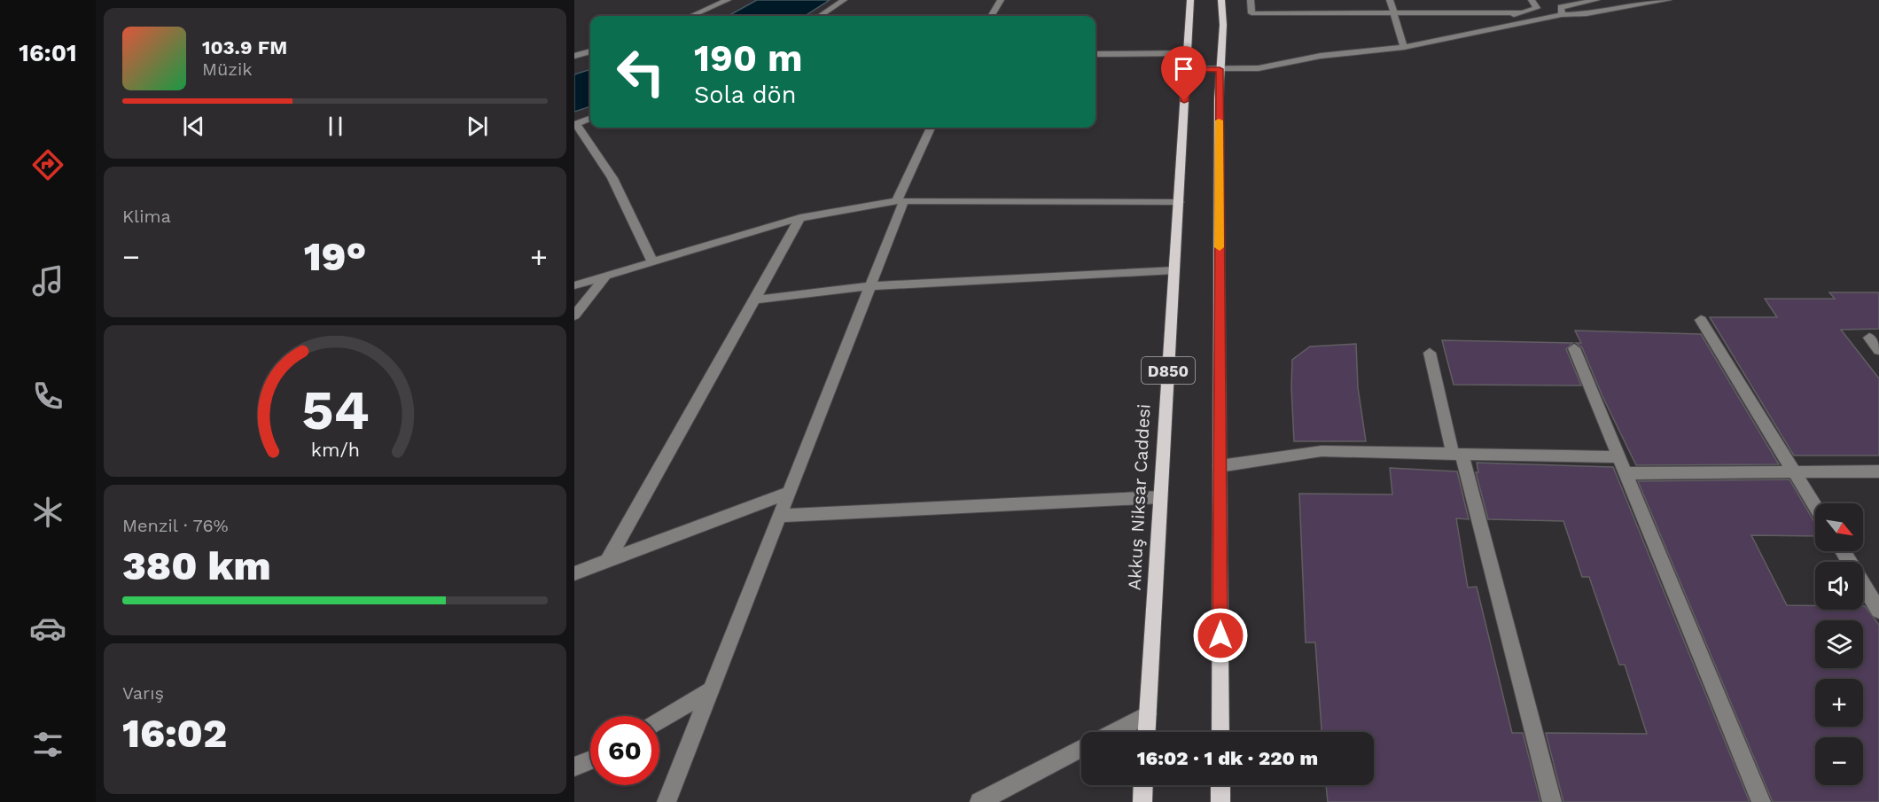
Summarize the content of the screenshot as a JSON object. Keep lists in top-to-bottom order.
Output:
{
  "streets": {
    "main road": ["D850", "Akkuş Niksar Caddesi"]
  },
  "north": "bottom right",
  "page": {
    "tabs": "16:01",
    "turn": ["190 m", "Sola dön"],
    "song": ["103.9 FM", "Müzik"],
    "tile": [
      "Klima",
      ["Menzil · 76%", "380 km"],
      ["Varış", "16:02"]
    ],
    "heat": ["−", "19°", "+"],
    "map_buttons": ["+", "−"],
    "limit": "60",
    "trip": "16:02 · 1 dk · 220 m",
    "gauge": ["54", "km/h"]
  }
}
